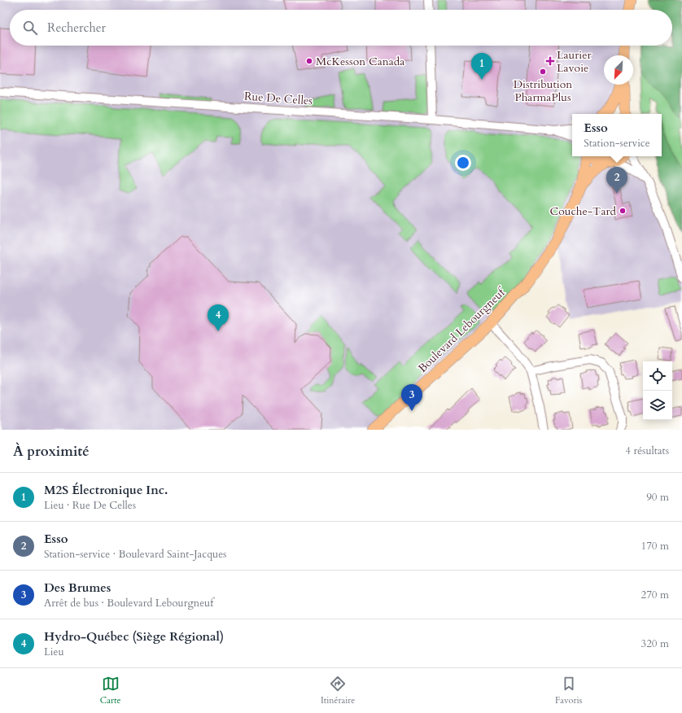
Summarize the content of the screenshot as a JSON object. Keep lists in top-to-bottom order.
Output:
{
  "streets": {
    "main road": ["Boulevard Lebourgneuf"],
    "street": ["Rue De Celles"]
  },
  "places": {
    "other": ["McKesson Canada", "Distribution PharmaPlus", "Couche-Tard"],
    "health": ["Laurier Lavoie"]
  },
  "north": "bottom left",
  "page": {
    "search": "Rechercher",
    "pins": [
      "1",
      "2",
      "4",
      "3"
    ],
    "popup": ["Esso", "Station-service"],
    "heading": ["À proximité", "4 résultats"],
    "list": [
      {
        "mark": "1",
        "name": "M2S Électronique Inc.",
        "note": "Lieu · Rue De Celles",
        "value": "90 m"
      },
      {
        "mark": "2",
        "name": "Esso",
        "note": "Station-service · Boulevard Saint-Jacques",
        "value": "170 m"
      },
      {
        "mark": "3",
        "name": "Des Brumes",
        "note": "Arrêt de bus · Boulevard Lebourgneuf",
        "value": "270 m"
      },
      {
        "mark": "4",
        "name": "Hydro-Québec (Siège Régional)",
        "note": "Lieu",
        "value": "320 m"
      }
    ],
    "nav": ["Carte", "Itinéraire", "Favoris"]
  }
}
